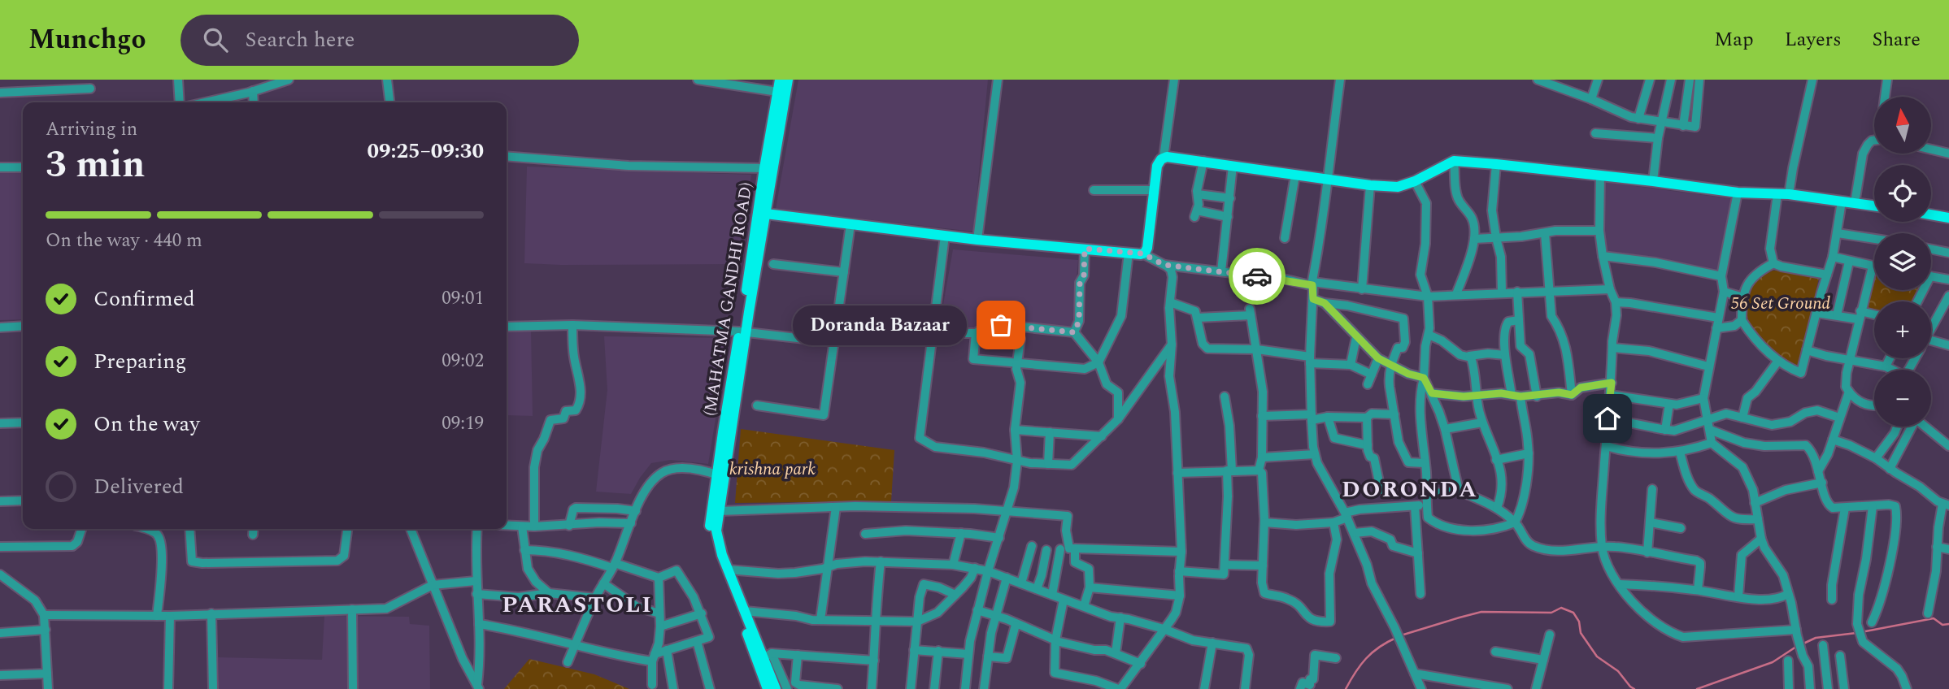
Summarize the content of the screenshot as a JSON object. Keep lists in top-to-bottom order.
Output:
{
  "streets": {
    "main road": ["(MAHATMA GANDHI ROAD)"]
  },
  "districts": ["DORONDA", "PARASTOLI"],
  "parks": ["56 Set Ground", "krishna park"],
  "places": ["Doranda Bazaar"],
  "north": "top",
  "page": {
    "header": "Munchgo",
    "search": "Search here",
    "nav": ["Map", "Layers", "Share"],
    "map_buttons": ["+", "−"],
    "heading": ["3 min", "Arriving in", "09:25–09:30"],
    "bar": "On the way · 440 m",
    "list": [
      ["Confirmed", "09:01"],
      ["Preparing", "09:02"],
      ["On the way", "09:19"],
      "Delivered"
    ],
    "bubble": "Doranda Bazaar"
  }
}
